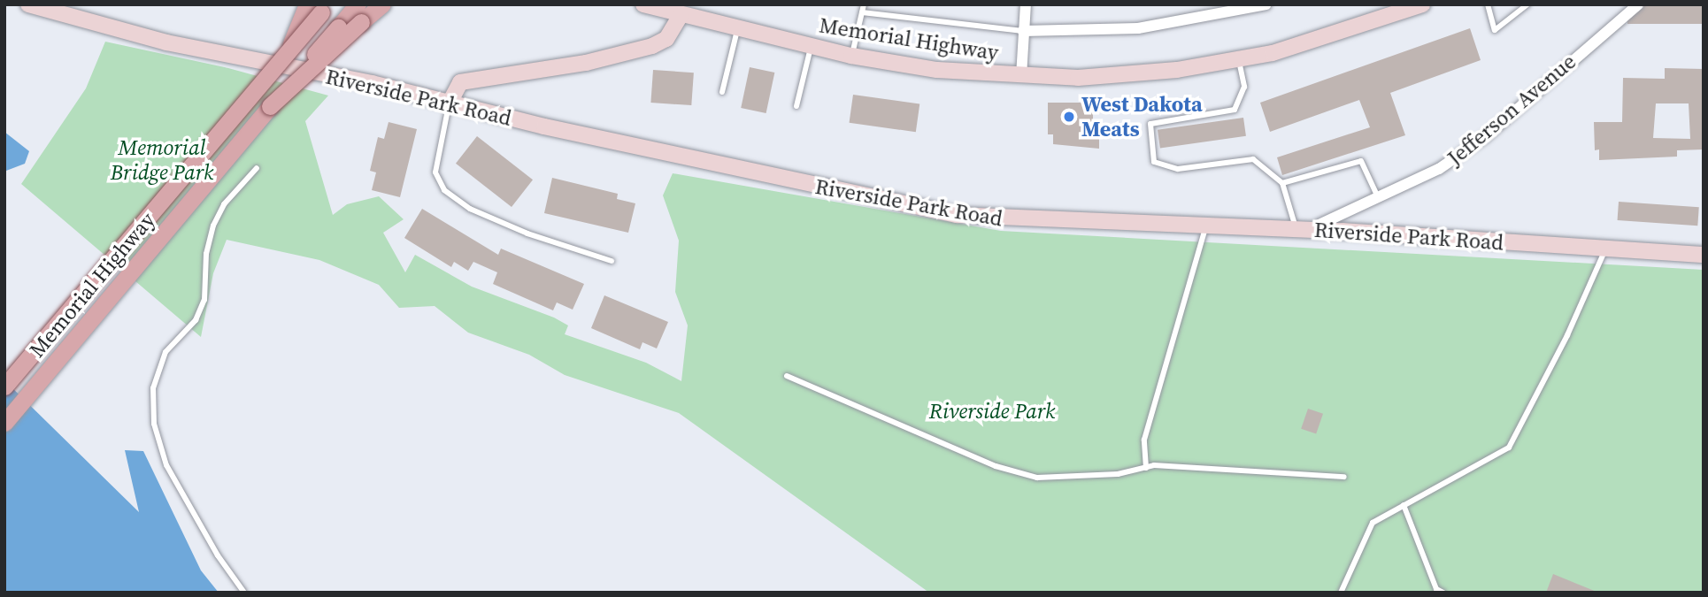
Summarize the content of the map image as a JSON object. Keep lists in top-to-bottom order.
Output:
{
  "streets": {
    "main road": ["Memorial Highway", "Riverside Park Road"],
    "street": ["Jefferson Avenue"]
  },
  "crossings": [
    ["Riverside Park Road", "Jefferson Avenue"]
  ],
  "parks": ["Memorial Bridge Park", "Riverside Park"],
  "places": ["West Dakota Meats"]
}
